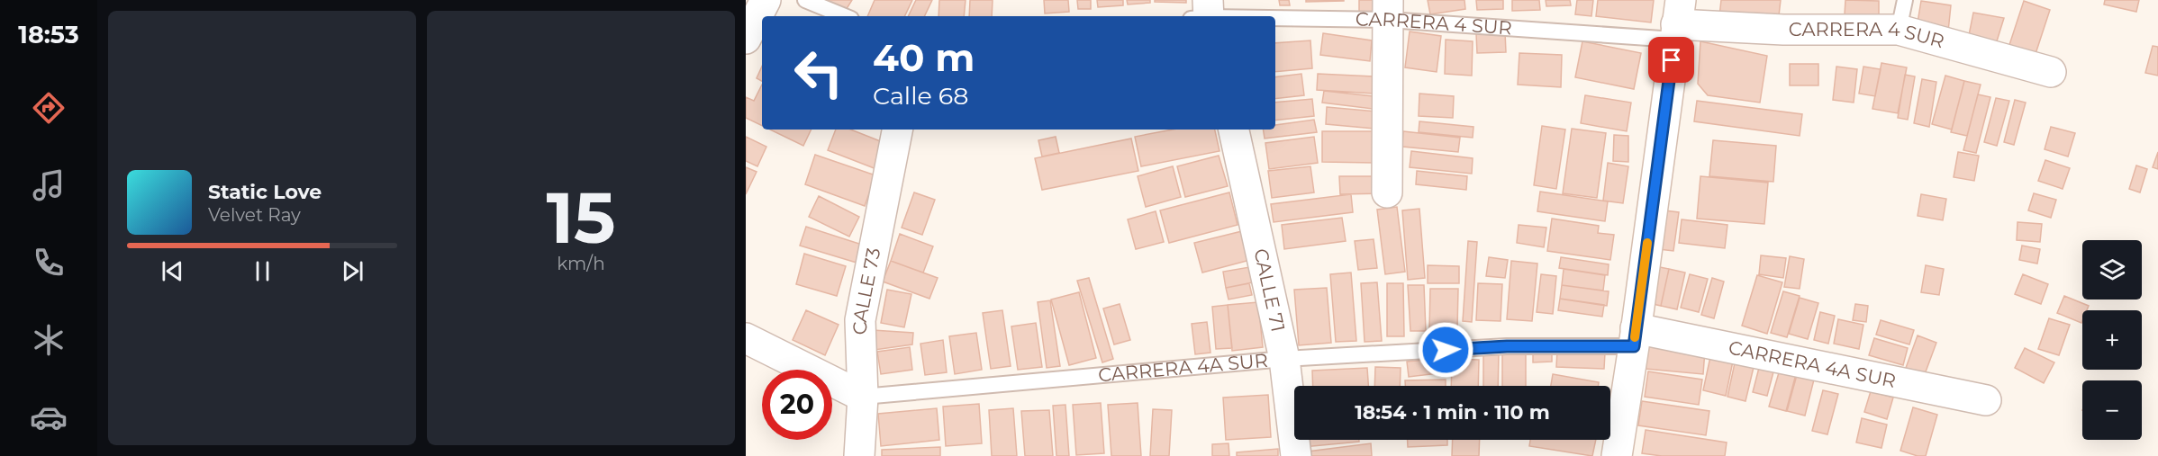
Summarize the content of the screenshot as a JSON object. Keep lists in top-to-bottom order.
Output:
{
  "streets": {
    "street": [
      "CARRERA 4 SUR",
      "CALLE 73",
      "CALLE 71",
      "CARRERA 4A SUR"
    ]
  },
  "crossings": [
    ["CALLE 73", "CARRERA 4A SUR"],
    ["CALLE 71", "CARRERA 4A SUR"]
  ],
  "page": {
    "tabs": "18:53",
    "tile": ["15", "km/h"],
    "turn": ["40 m", "Calle 68"],
    "song": ["Static Love", "Velvet Ray"],
    "map_buttons": ["+", "−"],
    "limit": "20",
    "trip": "18:54 · 1 min · 110 m"
  }
}
